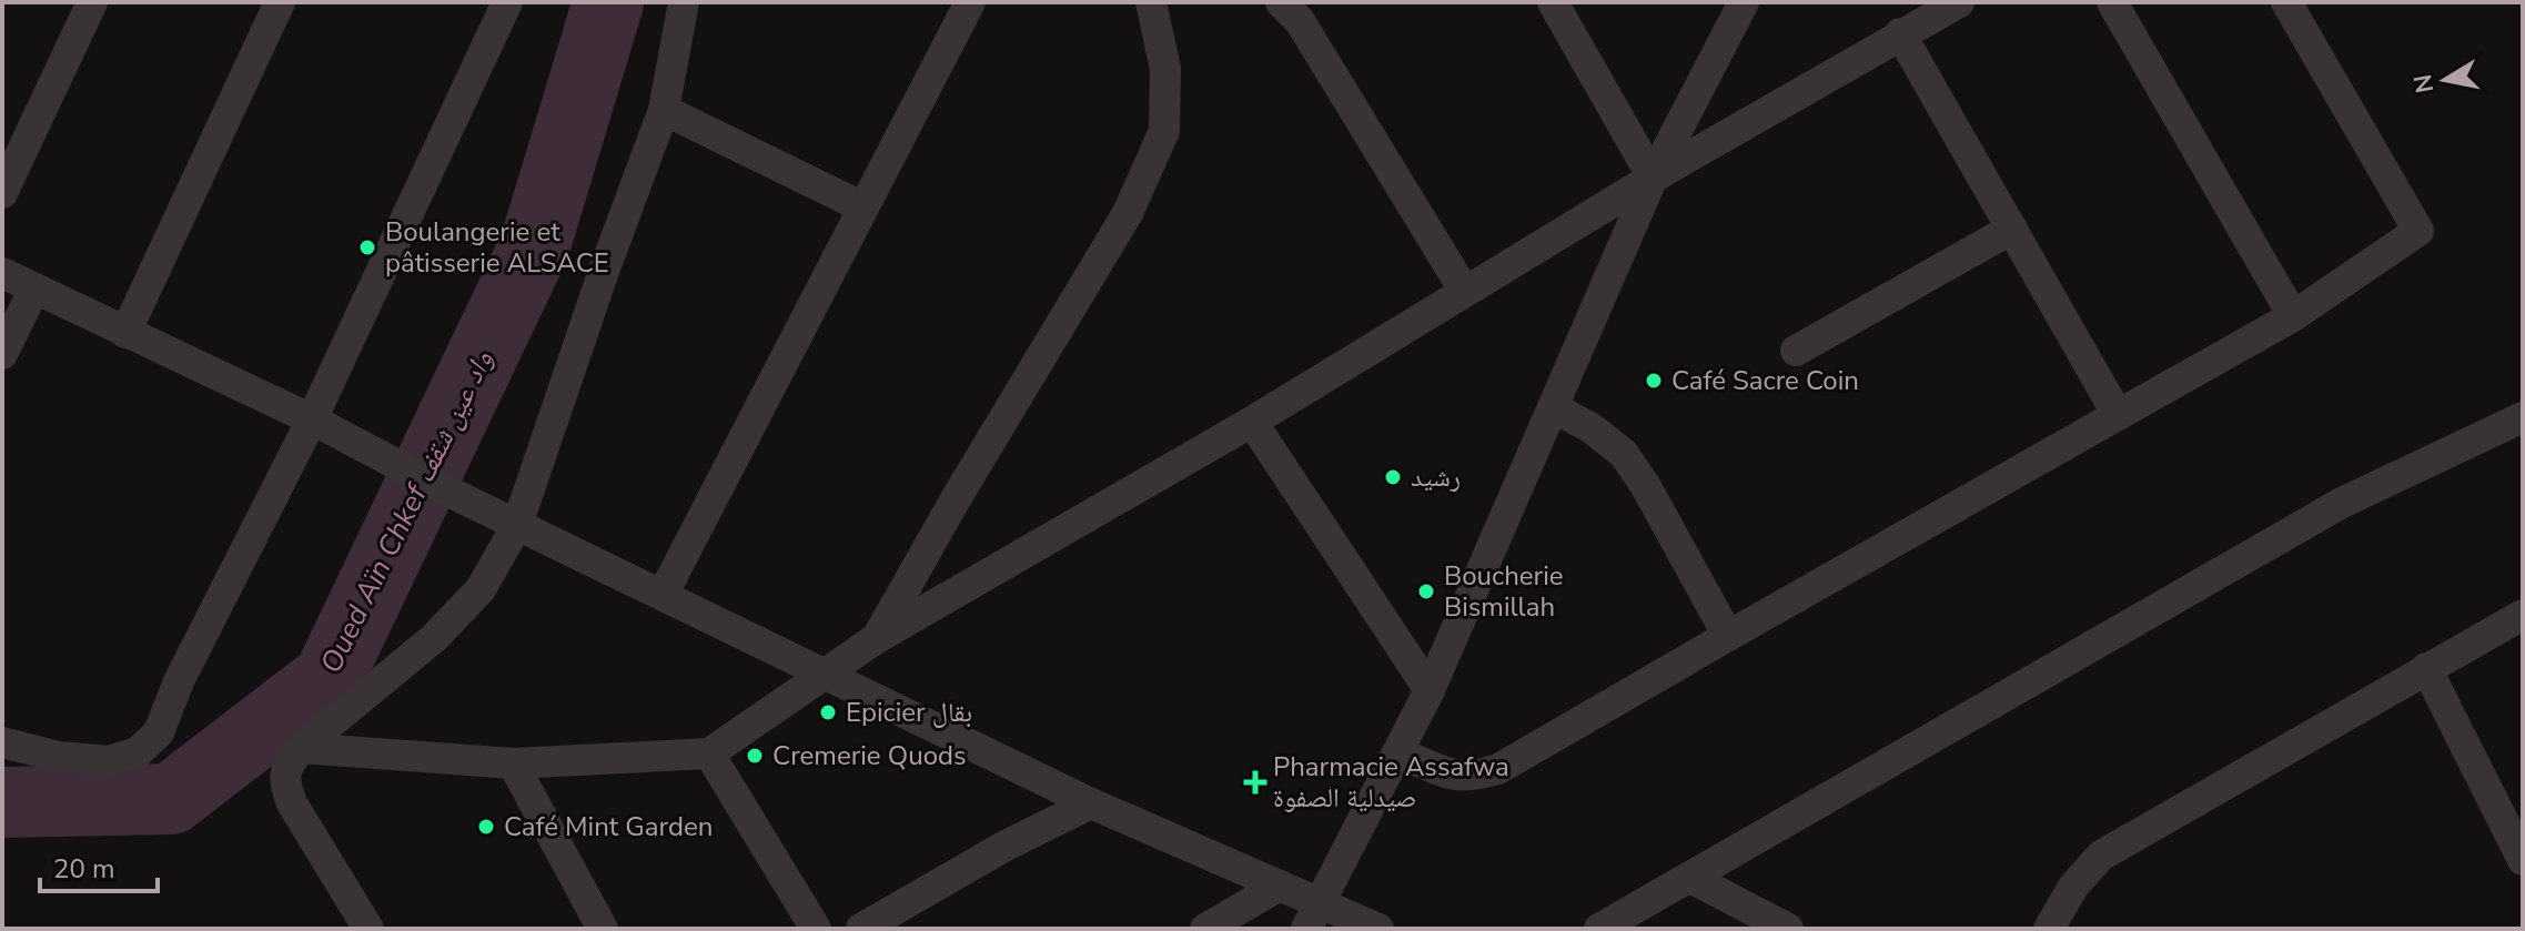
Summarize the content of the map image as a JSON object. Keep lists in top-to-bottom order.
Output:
{
  "water": ["Oued Aïn Chkef واد عين شقف"],
  "places": {
    "other": [
      "Boulangerie et pâtisserie ALSACE",
      "Café Sacre Coin",
      "رشيد",
      "Boucherie Bismillah",
      "Epicier بقال",
      "Cremerie Quods",
      "Café Mint Garden"
    ],
    "health": ["Pharmacie Assafwa صيدلية الصفوة"]
  },
  "scale_bar": "20 m",
  "north": "left"
}
